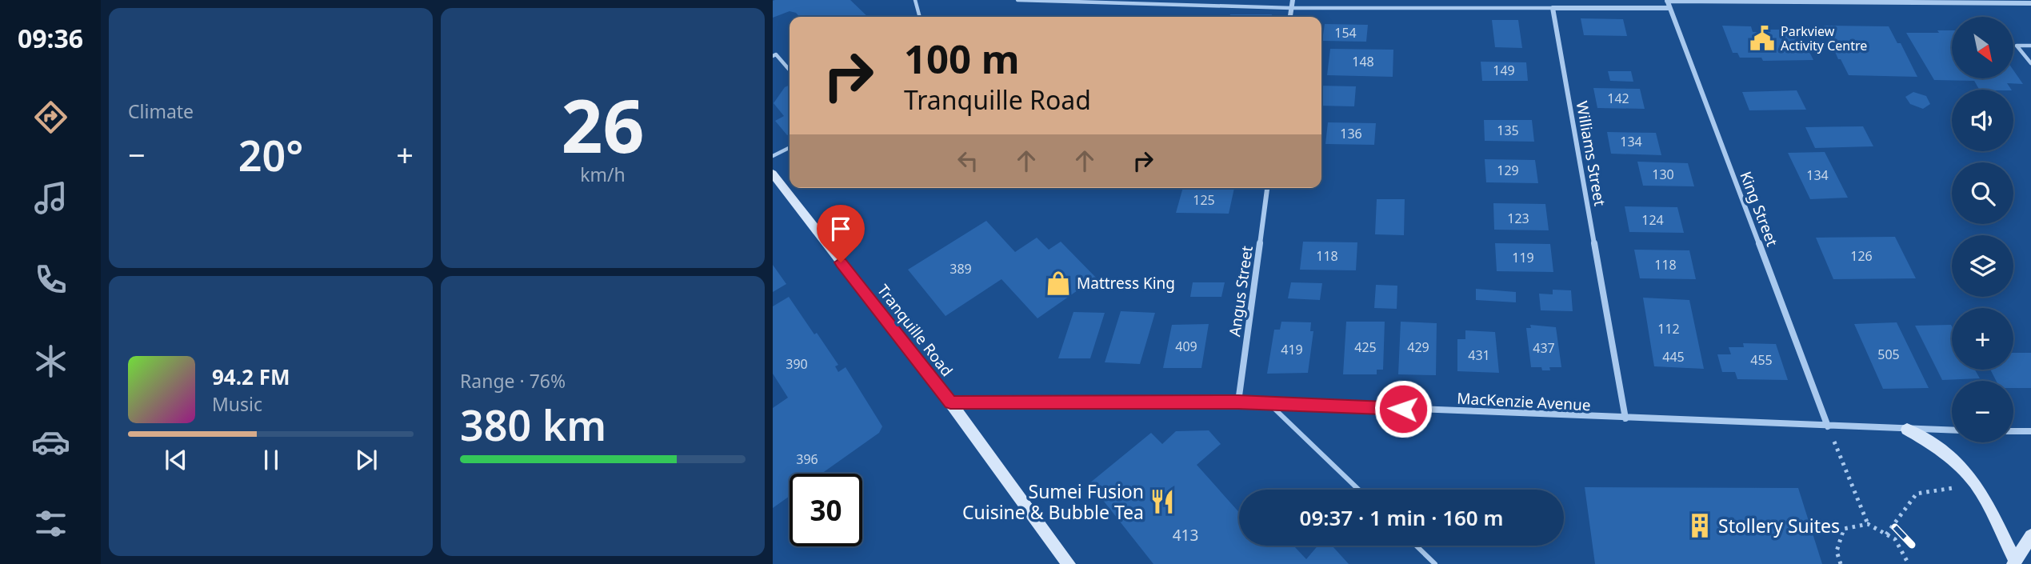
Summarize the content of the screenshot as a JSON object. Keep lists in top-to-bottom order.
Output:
{
  "streets": {
    "main road": ["Tranquille Road"],
    "street": [
      "Williams Street",
      "King Street",
      "Angus Street",
      "MacKenzie Avenue"
    ]
  },
  "crossings": [
    ["Williams Street", "MacKenzie Avenue"],
    ["King Street", "MacKenzie Avenue"],
    ["Angus Street", "MacKenzie Avenue"],
    ["Tranquille Road", "MacKenzie Avenue"]
  ],
  "places": {
    "public building": ["Parkview Activity Centre"],
    "shop": ["Mattress King"],
    "restaurant": ["Sumei Fusion Cuisine & Bubble Tea"],
    "building": ["Stollery Suites"]
  },
  "house_numbers": [
    "154",
    "148",
    "149",
    "142",
    "135",
    "136",
    "134",
    "129",
    "130",
    "134",
    "125",
    "123",
    "124",
    "118",
    "126",
    "119",
    "118",
    "389",
    "112",
    "409",
    "425",
    "429",
    "437",
    "419",
    "505",
    "431",
    "445",
    "455",
    "390",
    "396",
    "413"
  ],
  "north": "bottom right",
  "page": {
    "tabs": "09:36",
    "tile": [
      "Climate",
      ["26", "km/h"],
      ["Range · 76%", "380 km"]
    ],
    "map_buttons": ["+", "−"],
    "turn": ["100 m", "Tranquille Road"],
    "heat": ["−", "20°", "+"],
    "song": ["94.2 FM", "Music"],
    "limit": "30",
    "trip": "09:37 · 1 min · 160 m"
  }
}
